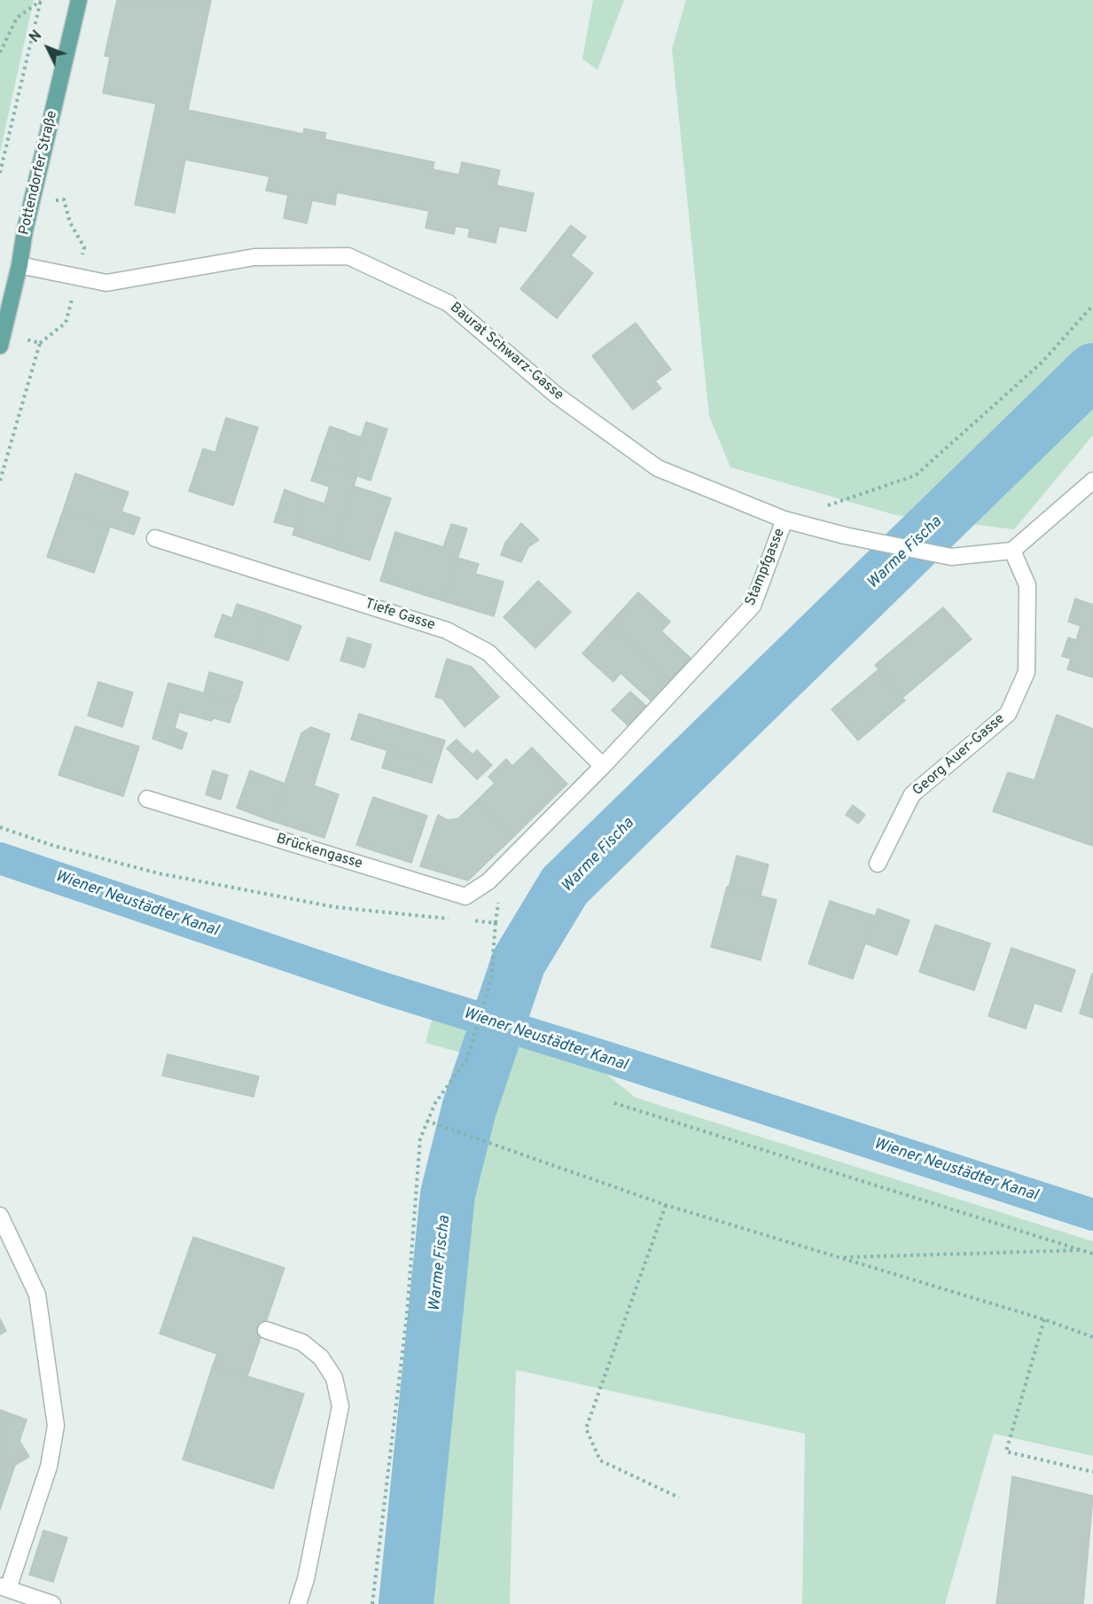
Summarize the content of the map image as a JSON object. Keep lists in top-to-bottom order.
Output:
{
  "streets": {
    "main road": ["Pottendorfer Straße"],
    "street": [
      "Baurat Schwarz-Gasse",
      "Stampfgasse",
      "Tiefe Gasse",
      "Georg Auer-Gasse",
      "Brückengasse"
    ]
  },
  "crossings": [
    ["Pottendorfer Straße", "Baurat Schwarz-Gasse"],
    ["Baurat Schwarz-Gasse", "Stampfgasse"],
    ["Stampfgasse", "Tiefe Gasse"],
    ["Stampfgasse", "Georg Auer-Gasse"],
    ["Stampfgasse", "Brückengasse"]
  ],
  "water": ["Warme Fischa", "Wiener Neustädter Kanal"],
  "north": "top left"
}
